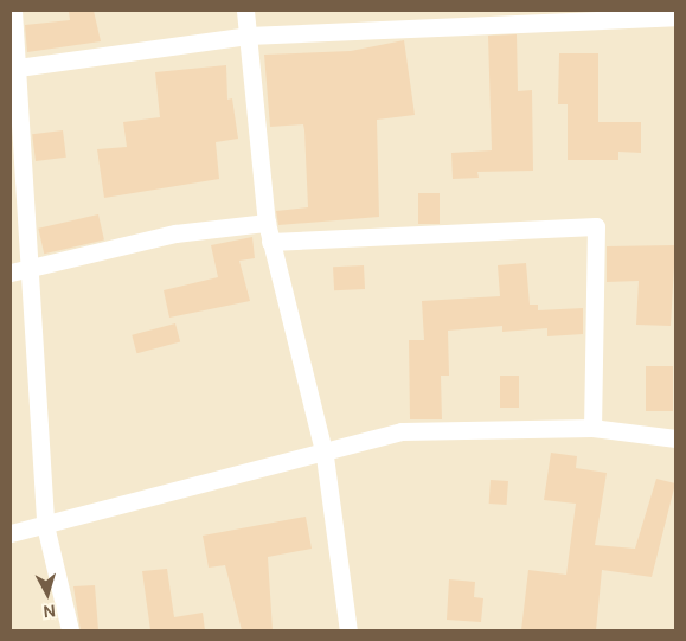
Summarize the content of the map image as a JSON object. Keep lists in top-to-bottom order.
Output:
{
  "north": "bottom"
}
